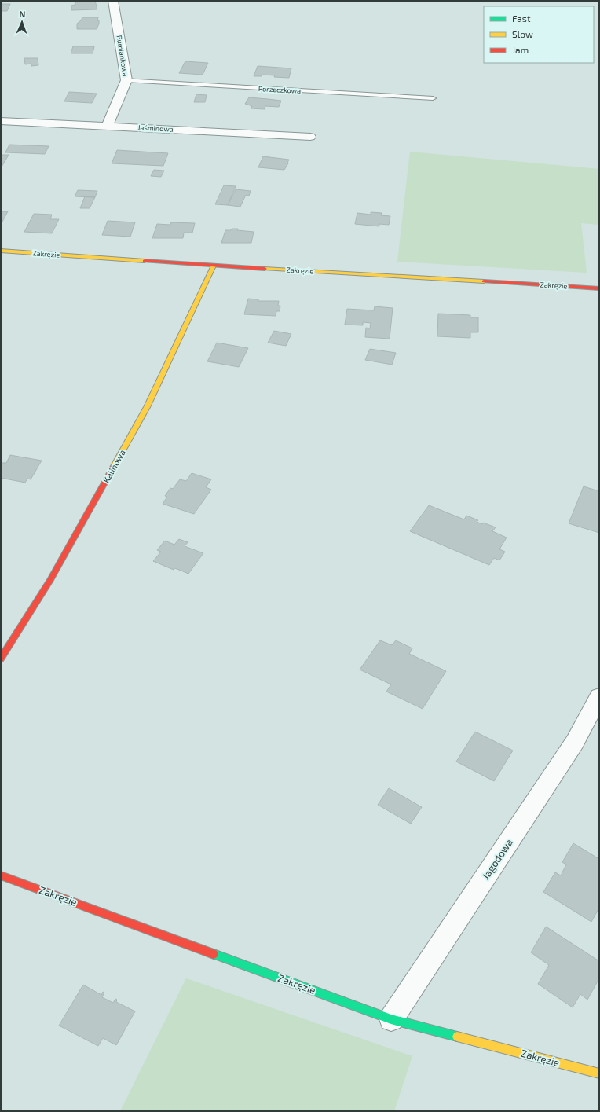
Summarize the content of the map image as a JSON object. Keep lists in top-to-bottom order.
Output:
{
  "streets": {
    "street": [
      "Rumiankowa",
      "Jaśminowa",
      "Zakręzie",
      "Kalinowa",
      "Jagodowa"
    ],
    "lane": ["Porzeczkowa"]
  },
  "crossings": [
    ["Rumiankowa", "Porzeczkowa"],
    ["Rumiankowa", "Jaśminowa"],
    ["Zakręzie", "Kalinowa"],
    ["Zakręzie", "Jagodowa"]
  ],
  "legend": ["Fast", "Slow", "Jam"],
  "north": "top"
}
